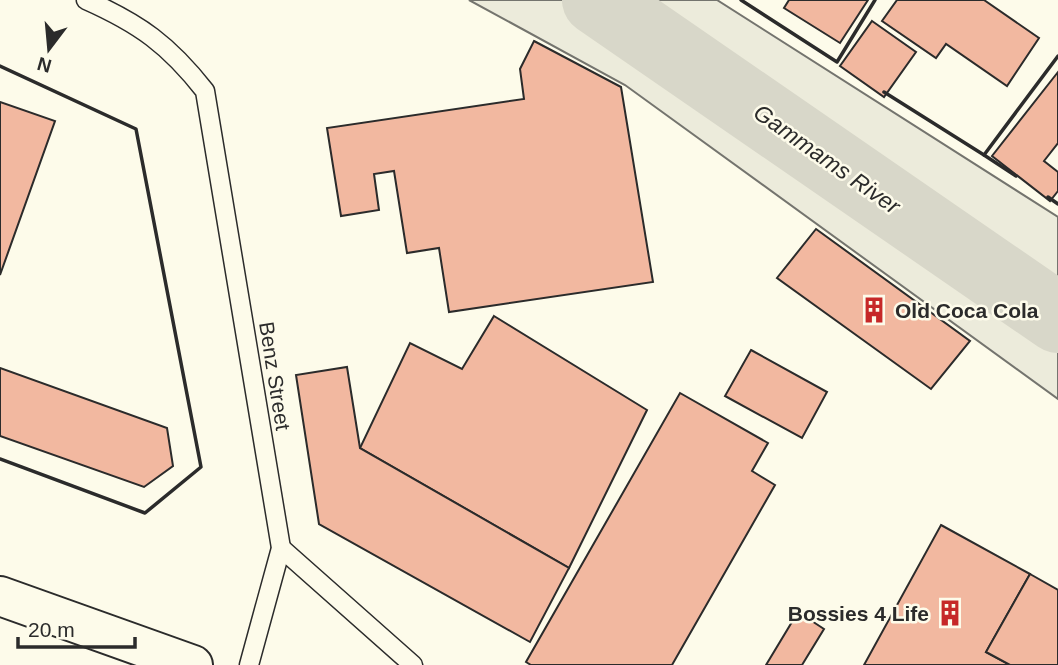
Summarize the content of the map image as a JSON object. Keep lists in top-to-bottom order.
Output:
{
  "streets": {
    "lane": ["Benz Street"]
  },
  "water": ["Gammams River"],
  "places": {
    "building": ["Old Coca Cola", "Bossies 4 Life"]
  },
  "scale_bar": "20 m",
  "north": "bottom"
}
